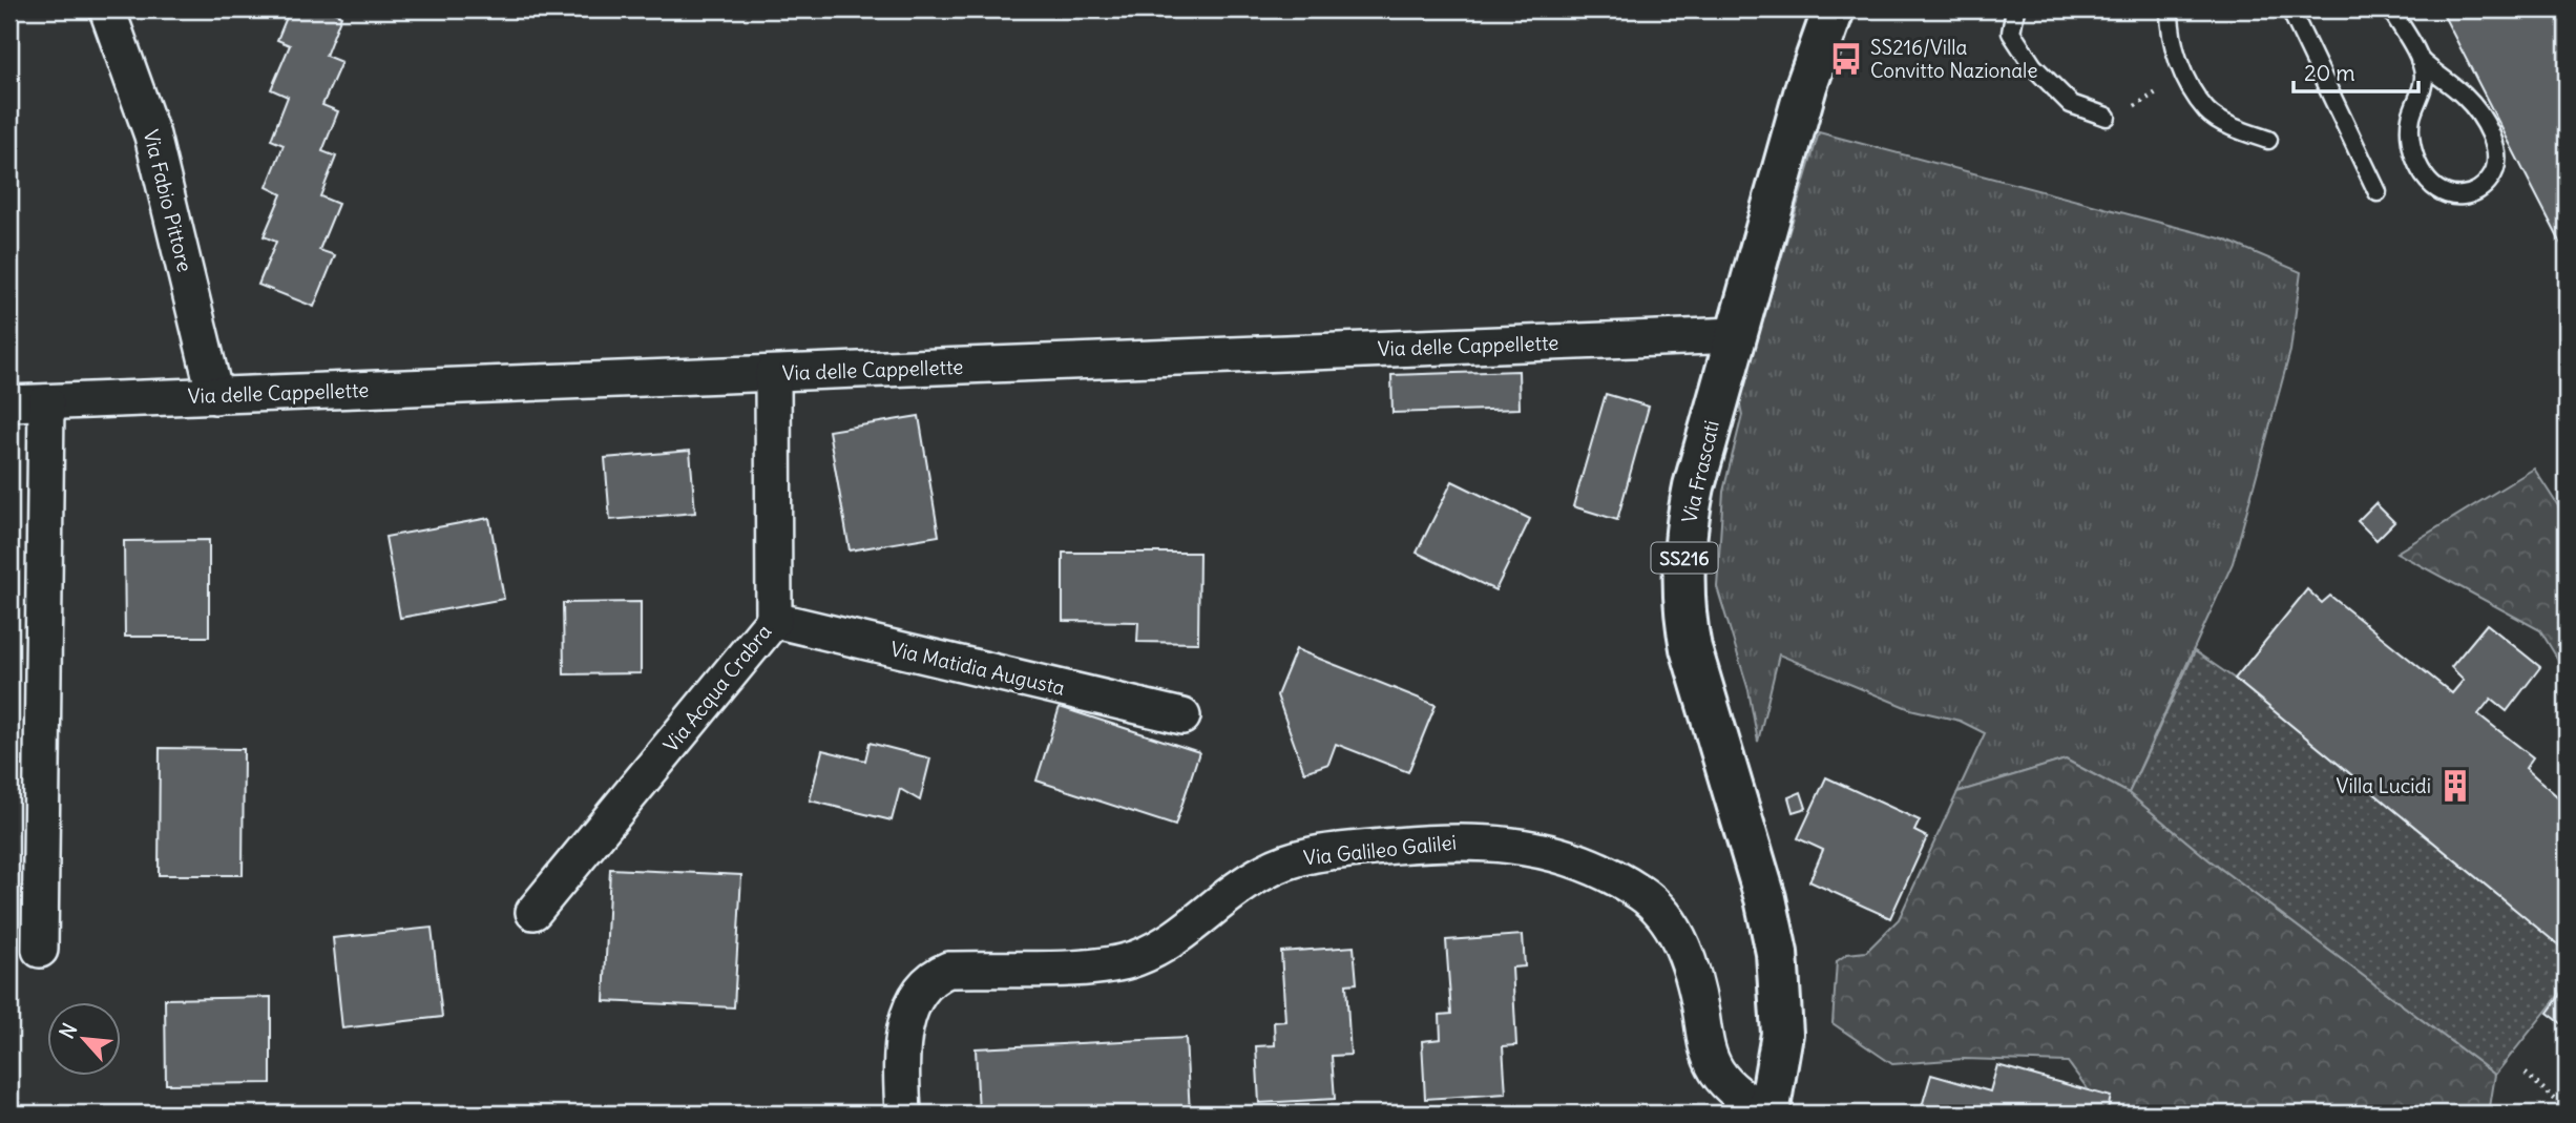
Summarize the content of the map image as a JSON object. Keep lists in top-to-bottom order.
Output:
{
  "streets": {
    "main road": ["Via Frascati", "SS216"],
    "street": [
      "Via Fabio Pittore",
      "Via delle Cappellette",
      "Via Matidia Augusta",
      "Via Acqua Crabra",
      "Via Galileo Galilei"
    ]
  },
  "crossings": [
    ["Via Fabio Pittore", "Via delle Cappellette"],
    ["Via delle Cappellette", "Via Frascati"],
    ["Via delle Cappellette", "Via Acqua Crabra"],
    ["Via Frascati", "Via Galileo Galilei"],
    ["Via Matidia Augusta", "Via Acqua Crabra"]
  ],
  "places": {
    "bus stop": ["SS216/Villa Convitto Nazionale"],
    "building": ["Villa Lucidi"]
  },
  "scale_bar": "20 m",
  "north": "top left"
}
